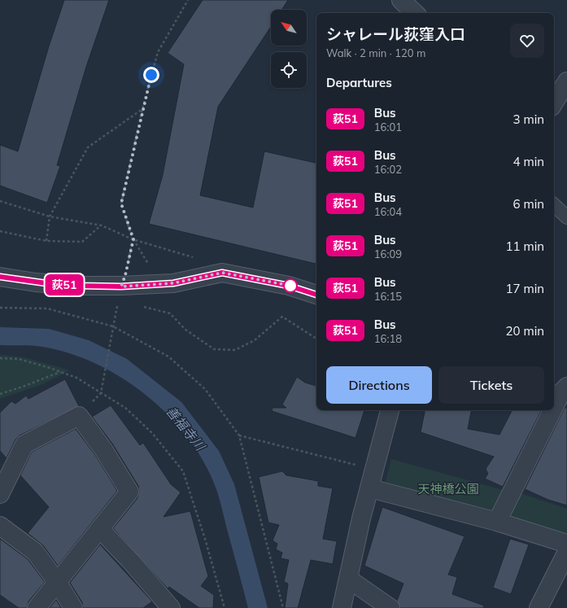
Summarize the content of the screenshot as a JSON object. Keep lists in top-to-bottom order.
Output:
{
  "water": ["善福寺川"],
  "parks": ["天神橋公園"],
  "lines": ["bus line 荻51"],
  "north": "top left",
  "page": {
    "on_map": "荻51",
    "heading": [
      ["シャレール荻窪入口", "Walk · 2 min · 120 m"],
      "Departures"
    ],
    "list": [
      {
        "mark": "荻51",
        "name": "Bus",
        "note": "16:01",
        "value": "3 min"
      },
      {
        "mark": "荻51",
        "name": "Bus",
        "note": "16:02",
        "value": "4 min"
      },
      {
        "mark": "荻51",
        "name": "Bus",
        "note": "16:04",
        "value": "6 min"
      },
      {
        "mark": "荻51",
        "name": "Bus",
        "note": "16:09",
        "value": "11 min"
      },
      {
        "mark": "荻51",
        "name": "Bus",
        "note": "16:15",
        "value": "17 min"
      },
      {
        "mark": "荻51",
        "name": "Bus",
        "note": "16:18",
        "value": "20 min"
      }
    ],
    "buttons": ["Directions", "Tickets"]
  }
}
